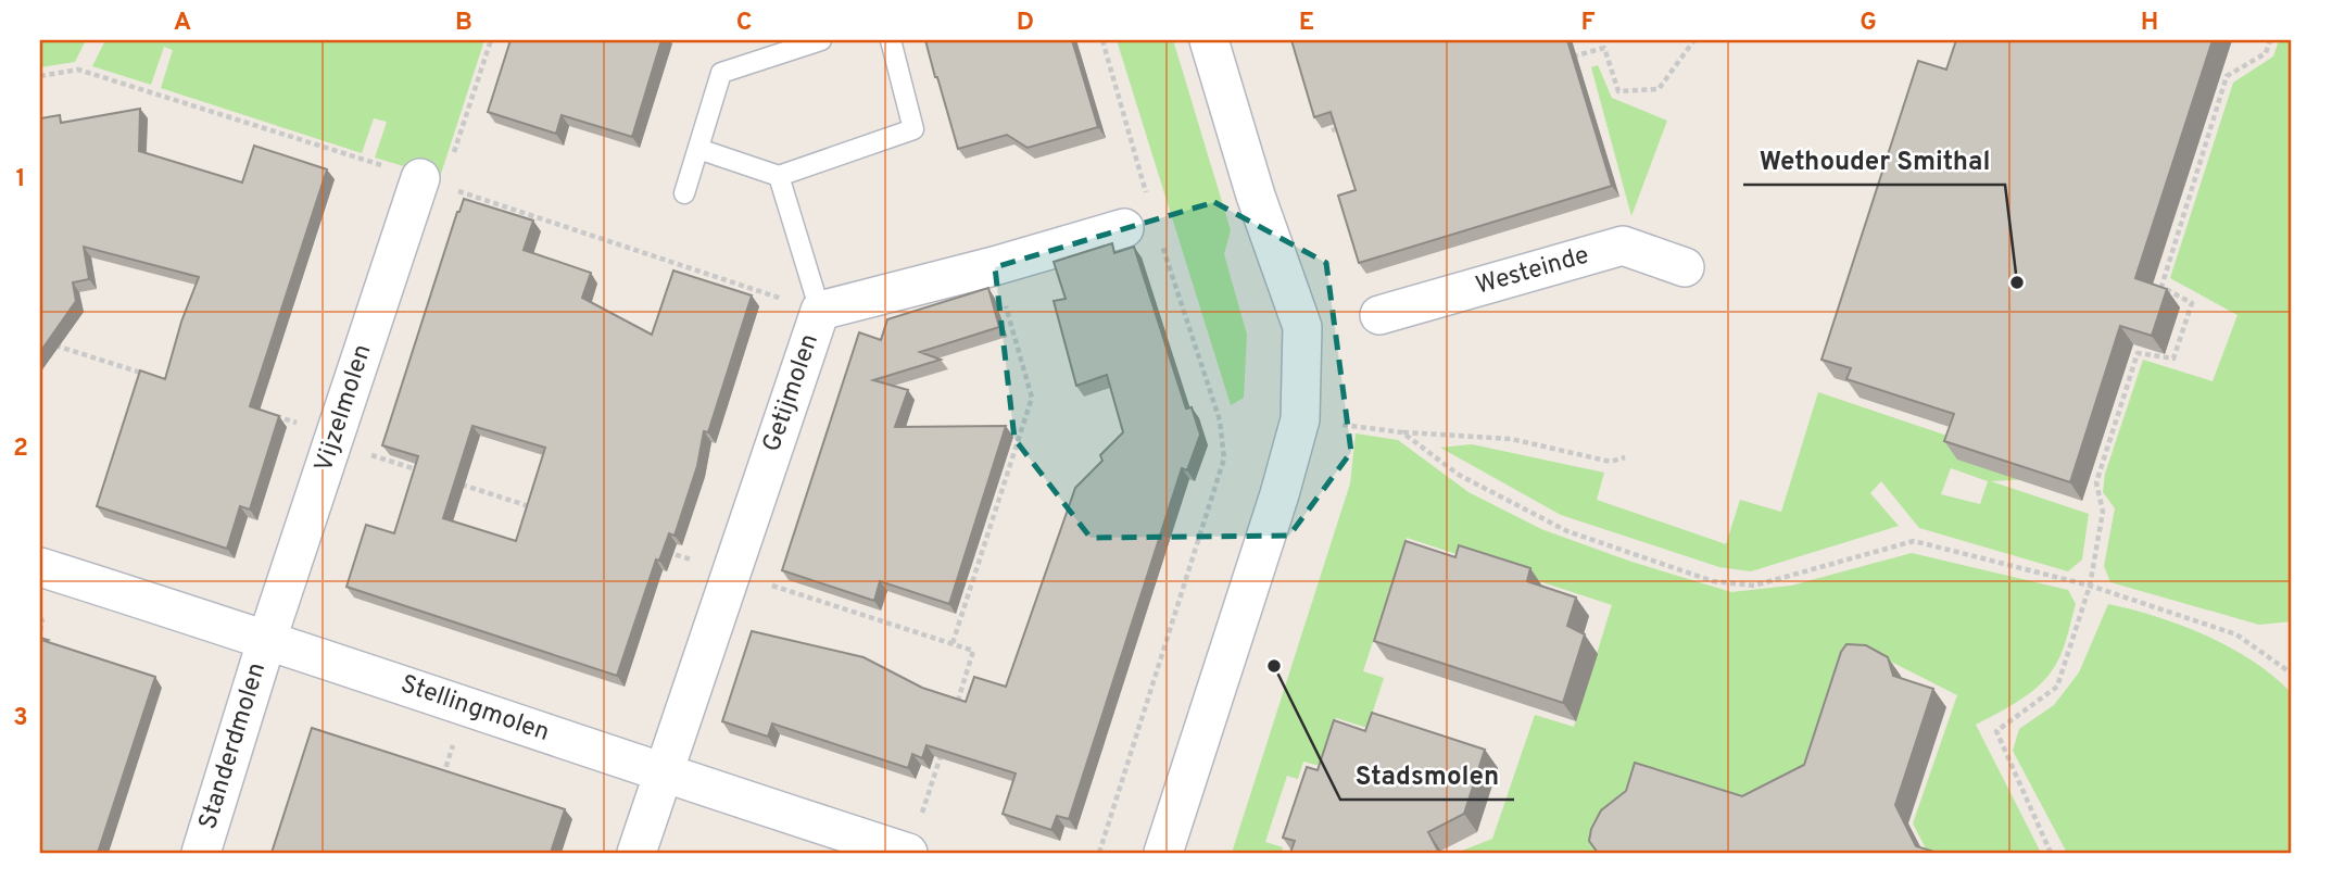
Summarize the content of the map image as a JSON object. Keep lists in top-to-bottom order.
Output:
{
  "streets": {
    "street": [
      "Westeinde",
      "Getijmolen",
      "Vijzelmolen",
      "Stellingmolen",
      "Standerdmolen"
    ]
  },
  "crossings": [
    ["Getijmolen", "Stellingmolen"],
    ["Vijzelmolen", "Stellingmolen"],
    ["Vijzelmolen", "Standerdmolen"],
    ["Stellingmolen", "Standerdmolen"]
  ],
  "places": ["Wethouder Smithal", "Stadsmolen"],
  "grid": {
    "columns": [
      "A",
      "B",
      "C",
      "D",
      "E",
      "F",
      "G",
      "H"
    ],
    "rows": ["1", "2", "3"]
  }
}
